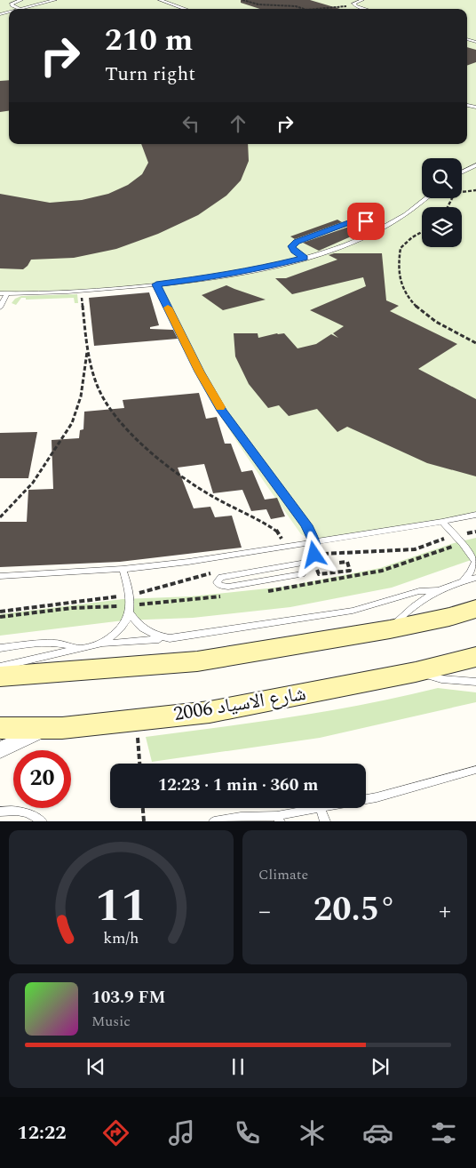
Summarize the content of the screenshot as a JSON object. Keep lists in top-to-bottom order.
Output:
{
  "streets": {
    "main road": ["شارع الاسياد 2006"]
  },
  "page": {
    "turn": ["210 m", "Turn right"],
    "limit": "20",
    "trip": "12:23 · 1 min · 360 m",
    "tile": "Climate",
    "heat": ["−", "20.5°", "+"],
    "song": ["103.9 FM", "Music"],
    "tabs": "12:22",
    "gauge": ["11", "km/h"]
  }
}
